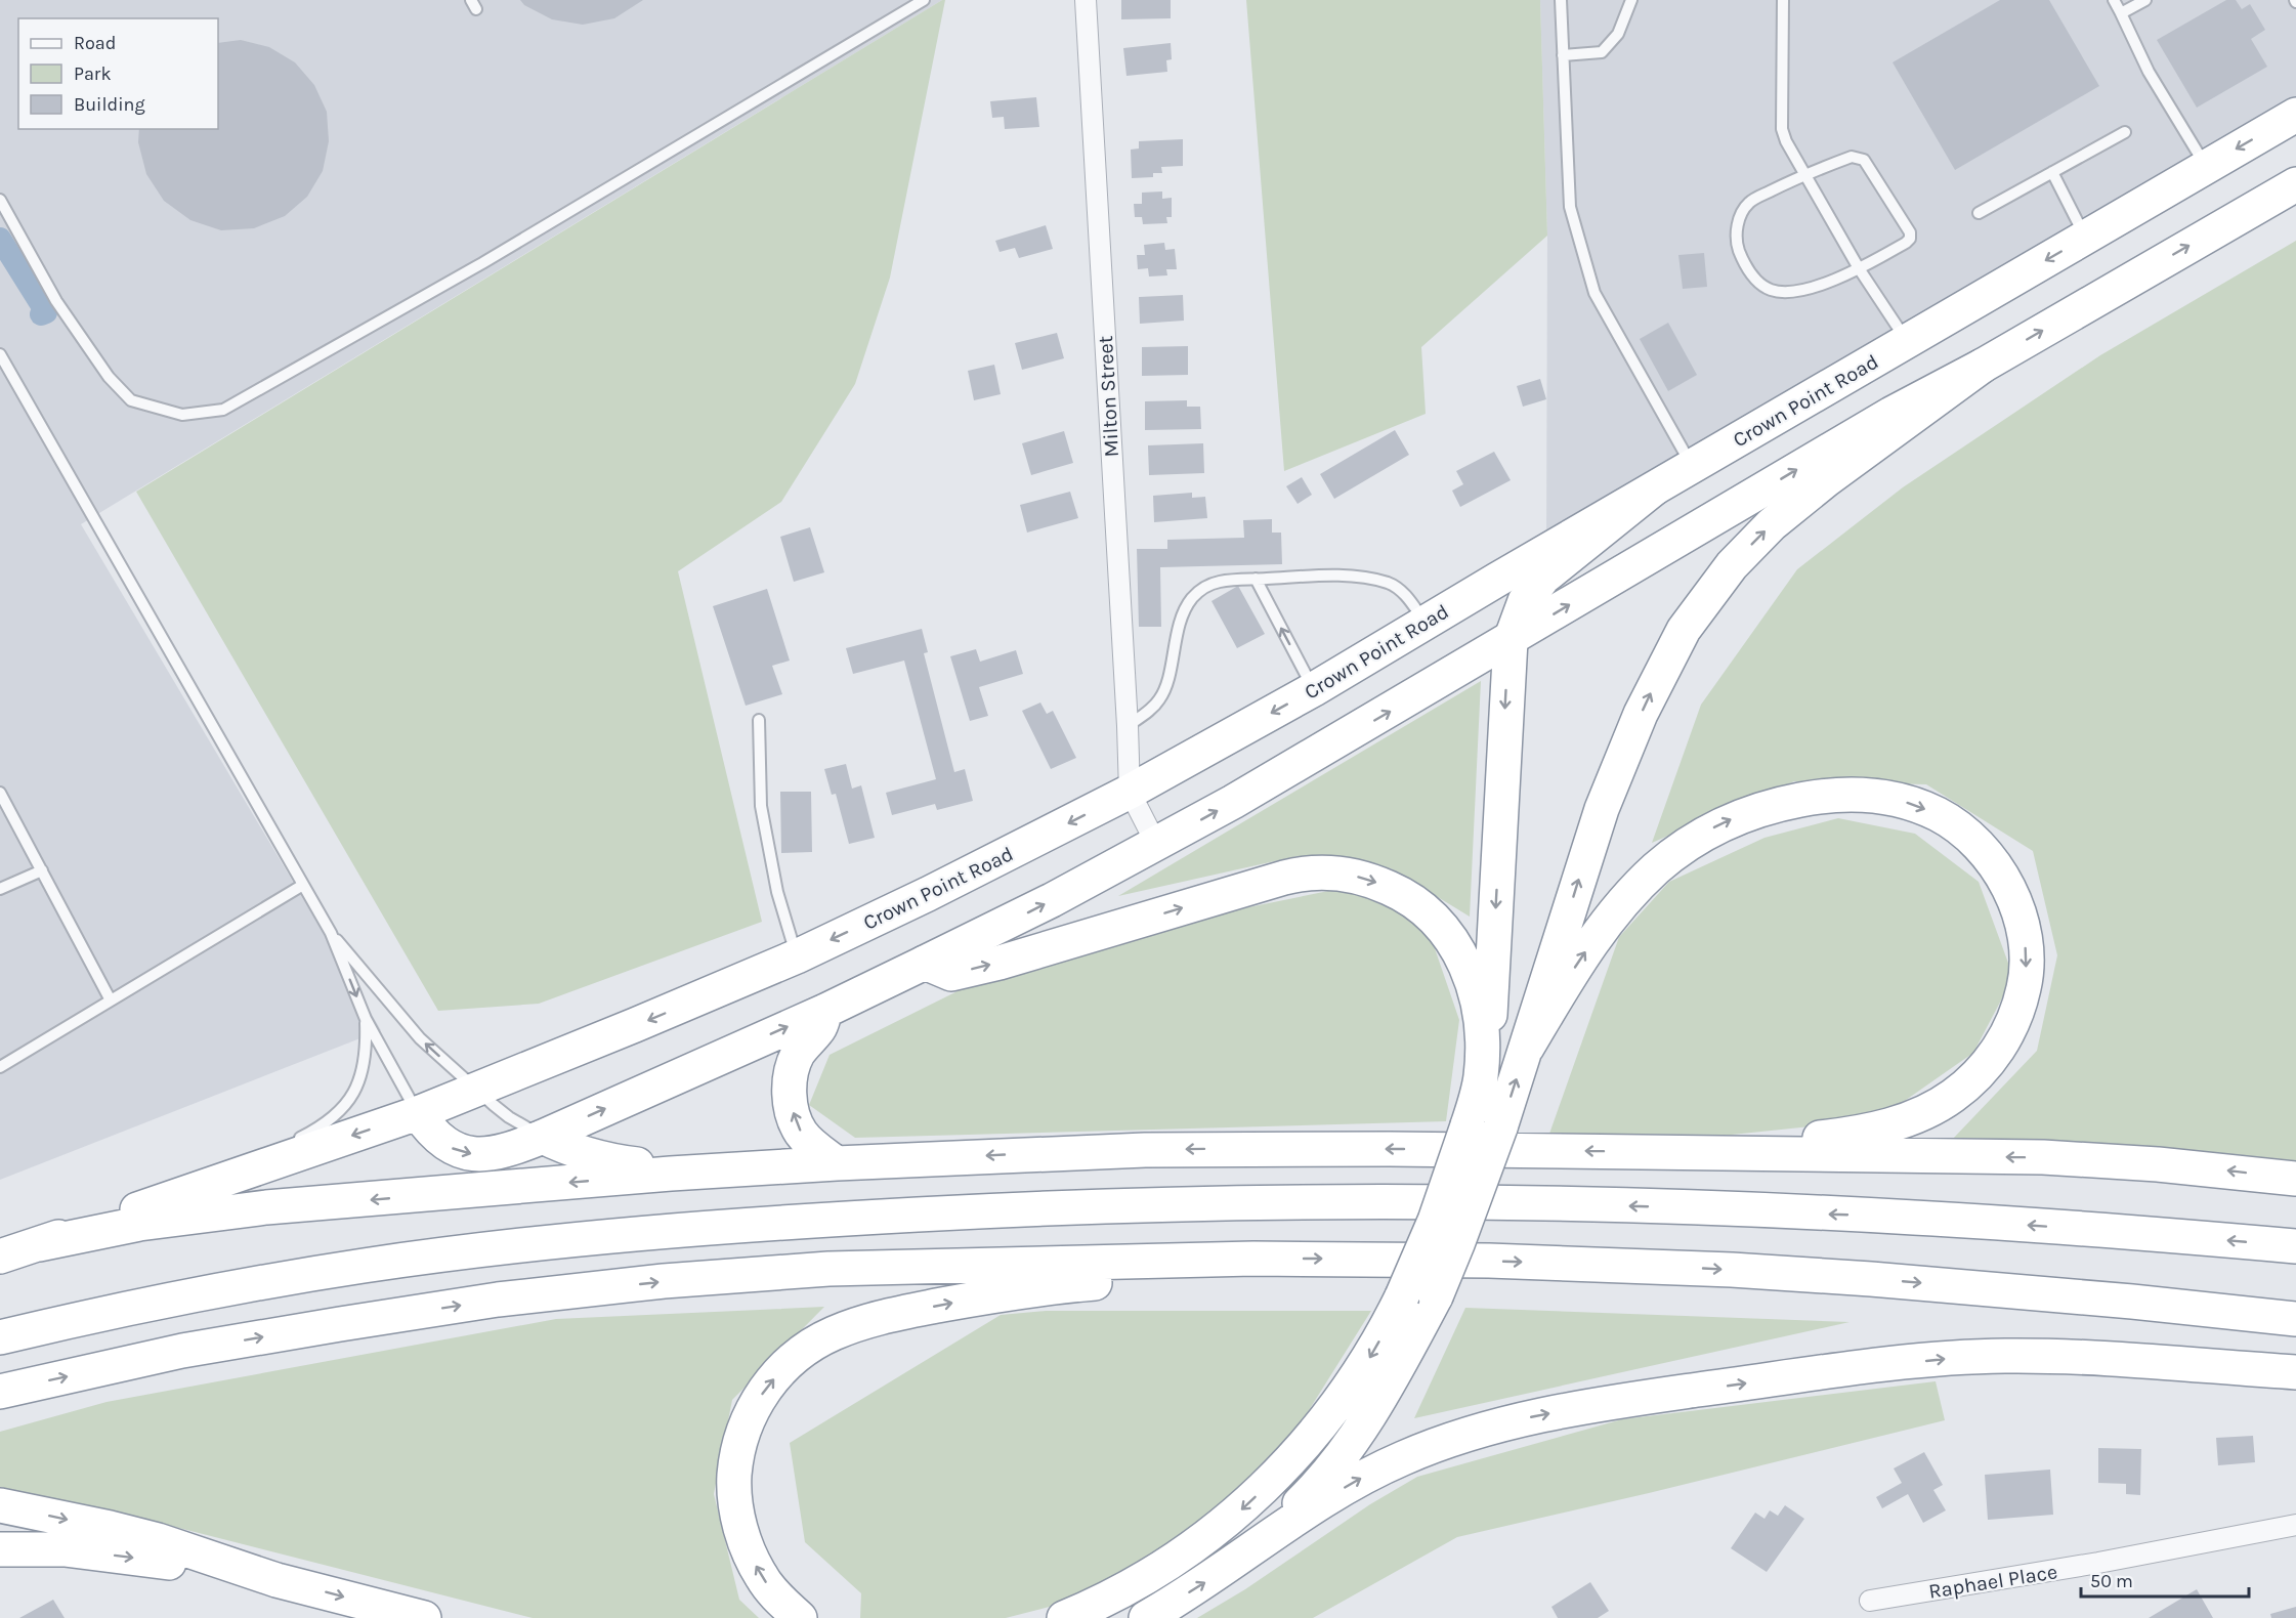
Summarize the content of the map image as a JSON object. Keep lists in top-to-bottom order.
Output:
{
  "streets": {
    "highway": ["Crown Point Road"],
    "street": ["Milton Street", "Raphael Place"]
  },
  "crossings": [
    ["Milton Street", "Crown Point Road"]
  ],
  "legend": ["Road", "Park", "Building"],
  "scale_bar": "50 m"
}
